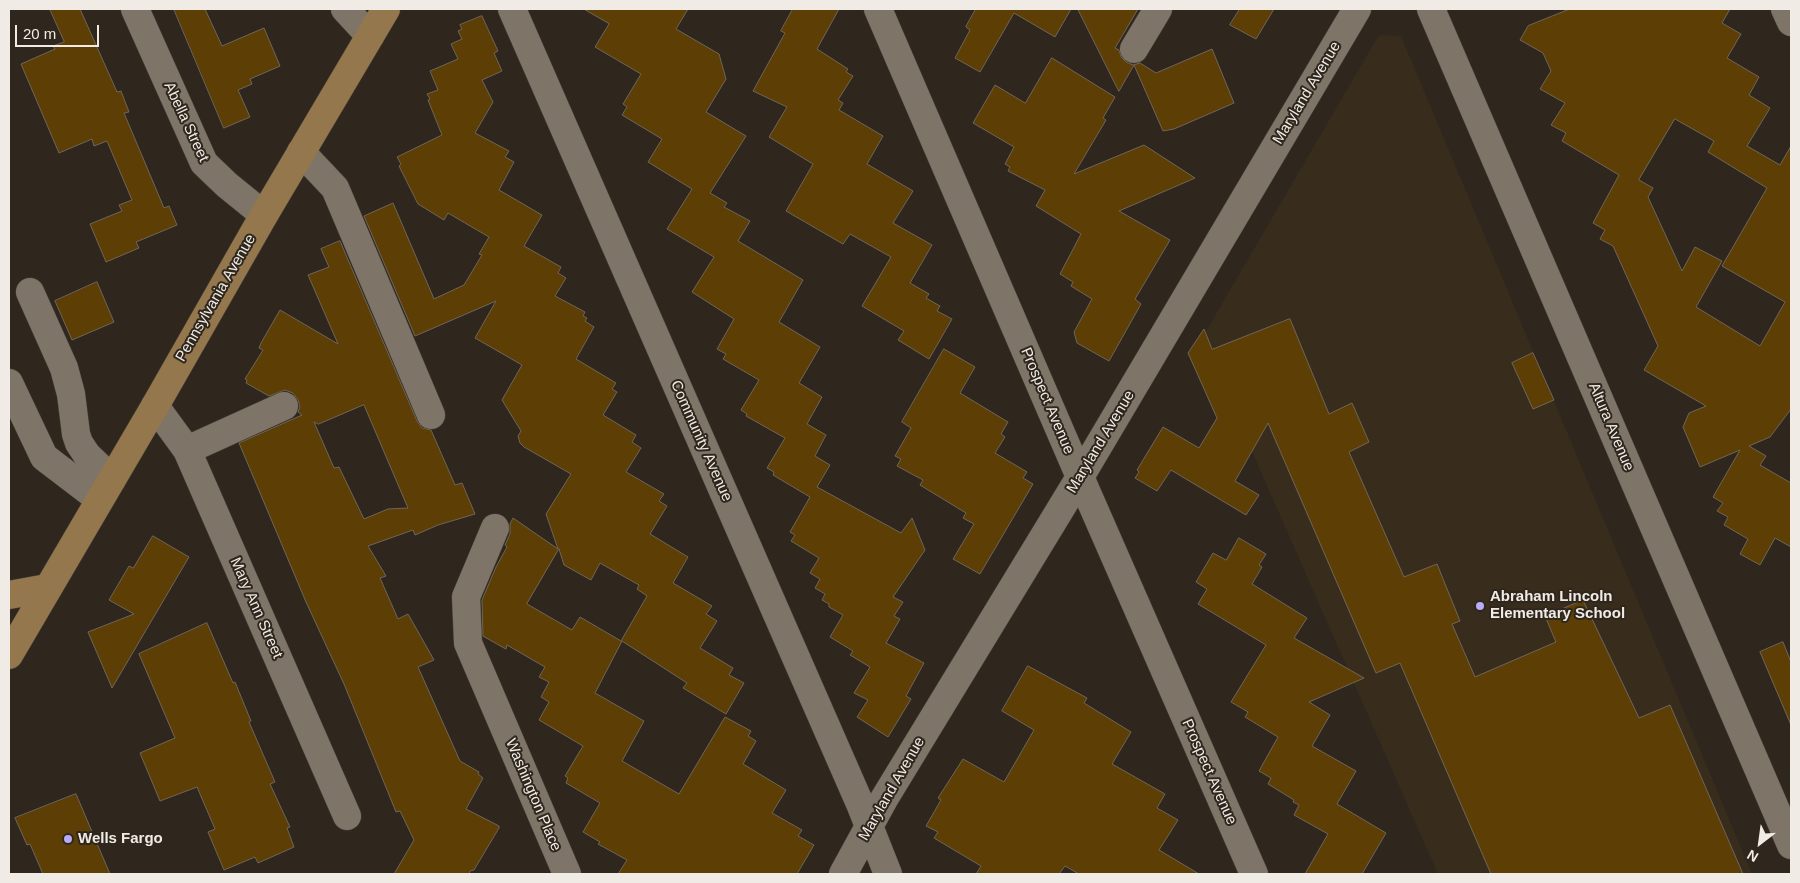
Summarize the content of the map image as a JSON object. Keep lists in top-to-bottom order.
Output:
{
  "streets": {
    "main road": ["Pennsylvania Avenue"],
    "street": [
      "Maryland Avenue",
      "Abella Street",
      "Prospect Avenue",
      "Altura Avenue",
      "Community Avenue",
      "Mary Ann Street",
      "Washington Place"
    ]
  },
  "crossings": [
    ["Maryland Avenue", "Prospect Avenue"],
    ["Maryland Avenue", "Community Avenue"],
    ["Abella Street", "Pennsylvania Avenue"],
    ["Pennsylvania Avenue", "Mary Ann Street"]
  ],
  "places": ["Abraham Lincoln Elementary School", "Wells Fargo"],
  "scale_bar": "20 m",
  "north": "bottom left"
}
